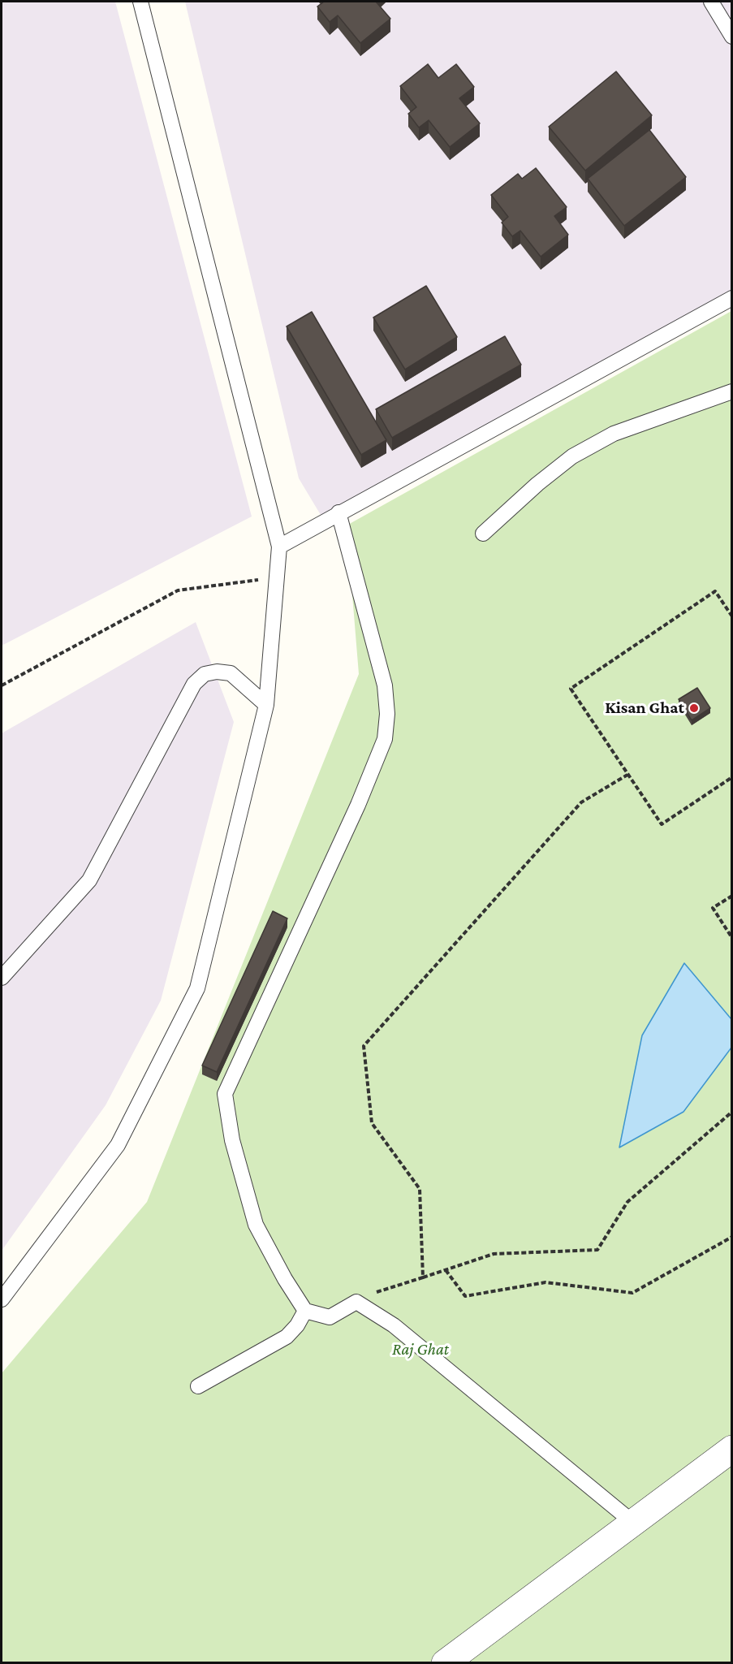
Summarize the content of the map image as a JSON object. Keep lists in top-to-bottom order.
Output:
{
  "parks": ["Raj Ghat"],
  "places": ["Kisan Ghat"]
}
